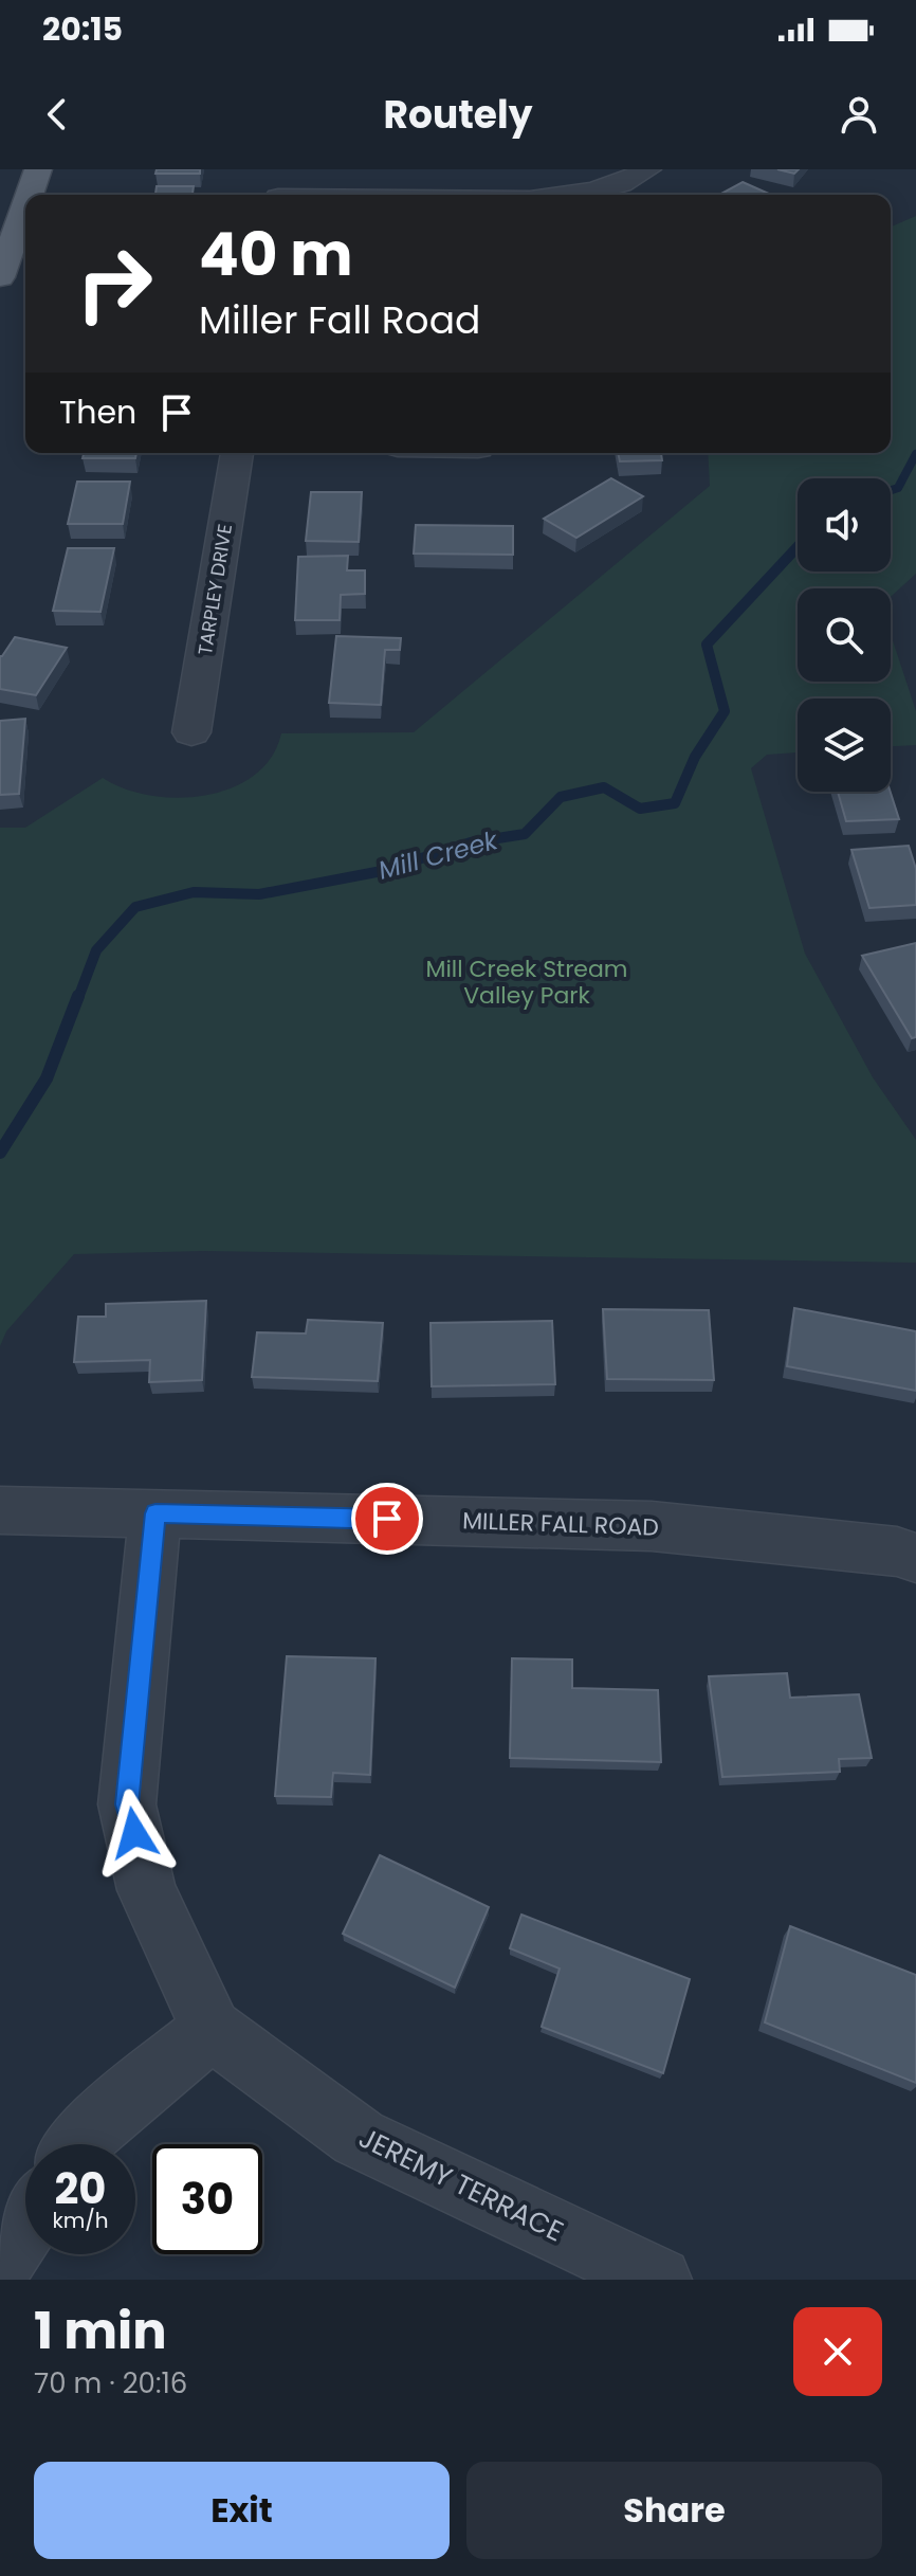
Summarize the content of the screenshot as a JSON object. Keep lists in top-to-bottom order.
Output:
{
  "streets": {
    "street": ["TARPLEY DRIVE", "MILLER FALL ROAD", "JEREMY TERRACE"]
  },
  "crossings": [
    ["MILLER FALL ROAD", "JEREMY TERRACE"]
  ],
  "water": ["Mill Creek"],
  "parks": ["Mill Creek Stream Valley Park"],
  "page": {
    "status": "20:15",
    "header": "Routely",
    "turn": ["40 m", "Miller Fall Road"],
    "then": "Then",
    "speed": "20 km/h",
    "limit": "30",
    "heading": ["1 min", "70 m · 20:16"],
    "buttons": ["Exit", "Share"]
  }
}
